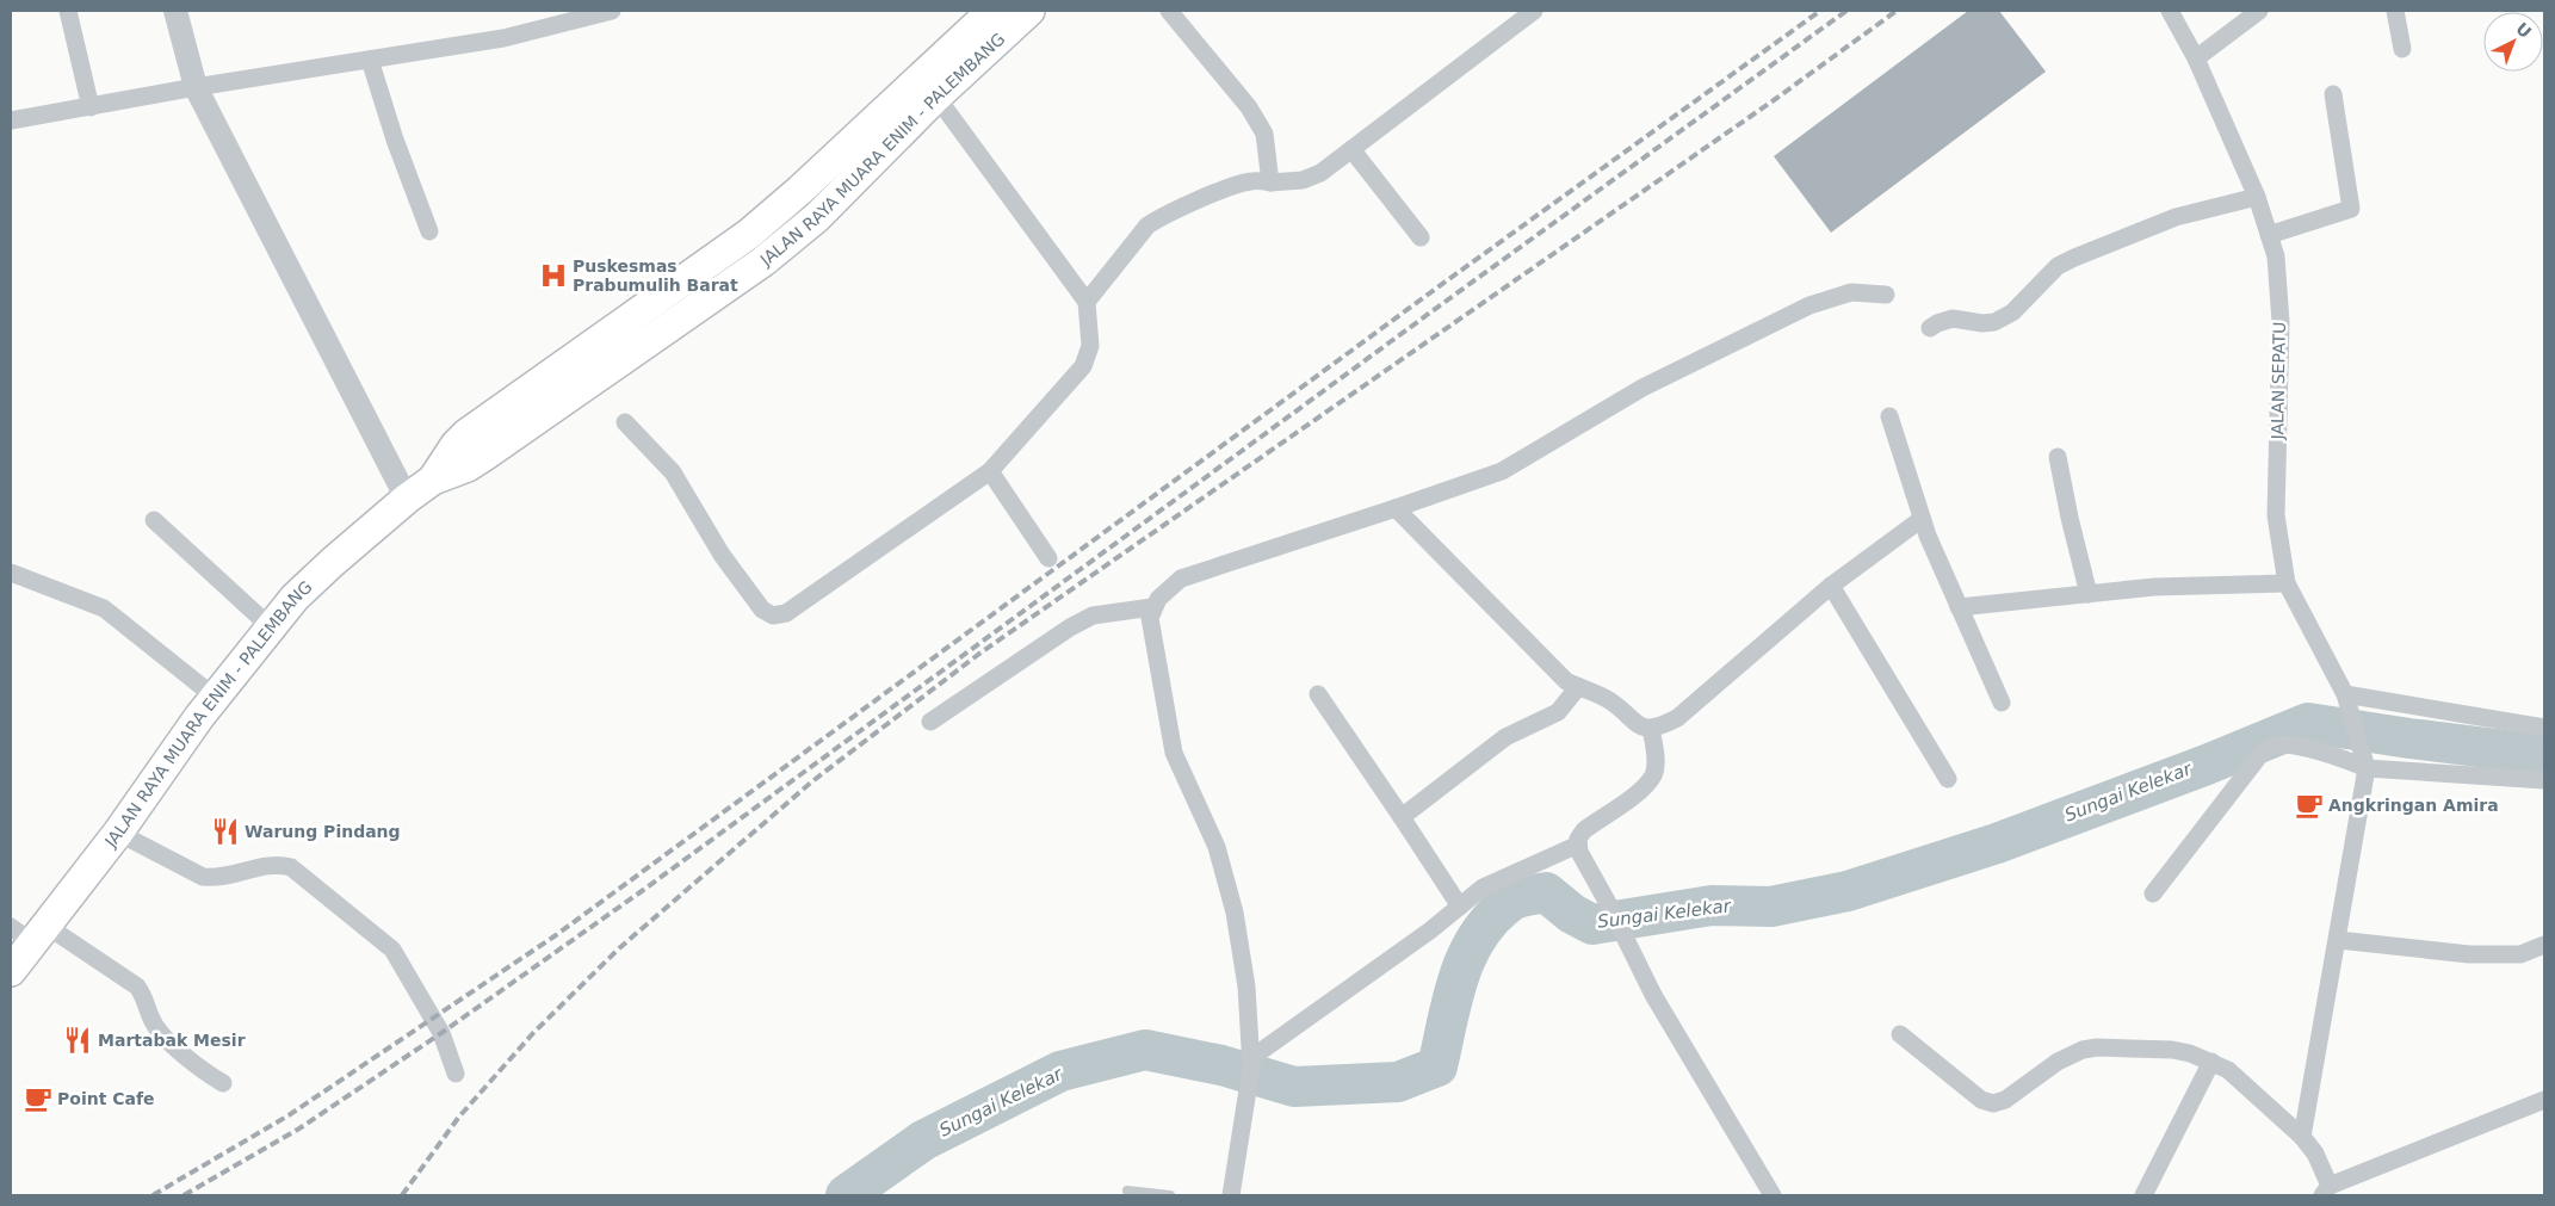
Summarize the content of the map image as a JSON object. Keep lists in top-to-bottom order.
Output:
{
  "streets": {
    "main road": ["JALAN RAYA MUARA ENIM - PALEMBANG"],
    "street": ["JALAN SEPATU"]
  },
  "water": ["Sungai Kelekar"],
  "places": {
    "hospital": ["Puskesmas Prabumulih Barat"],
    "cafe": ["Angkringan Amira", "Point Cafe"],
    "restaurant": ["Warung Pindang", "Martabak Mesir"]
  },
  "north": "top right"
}
